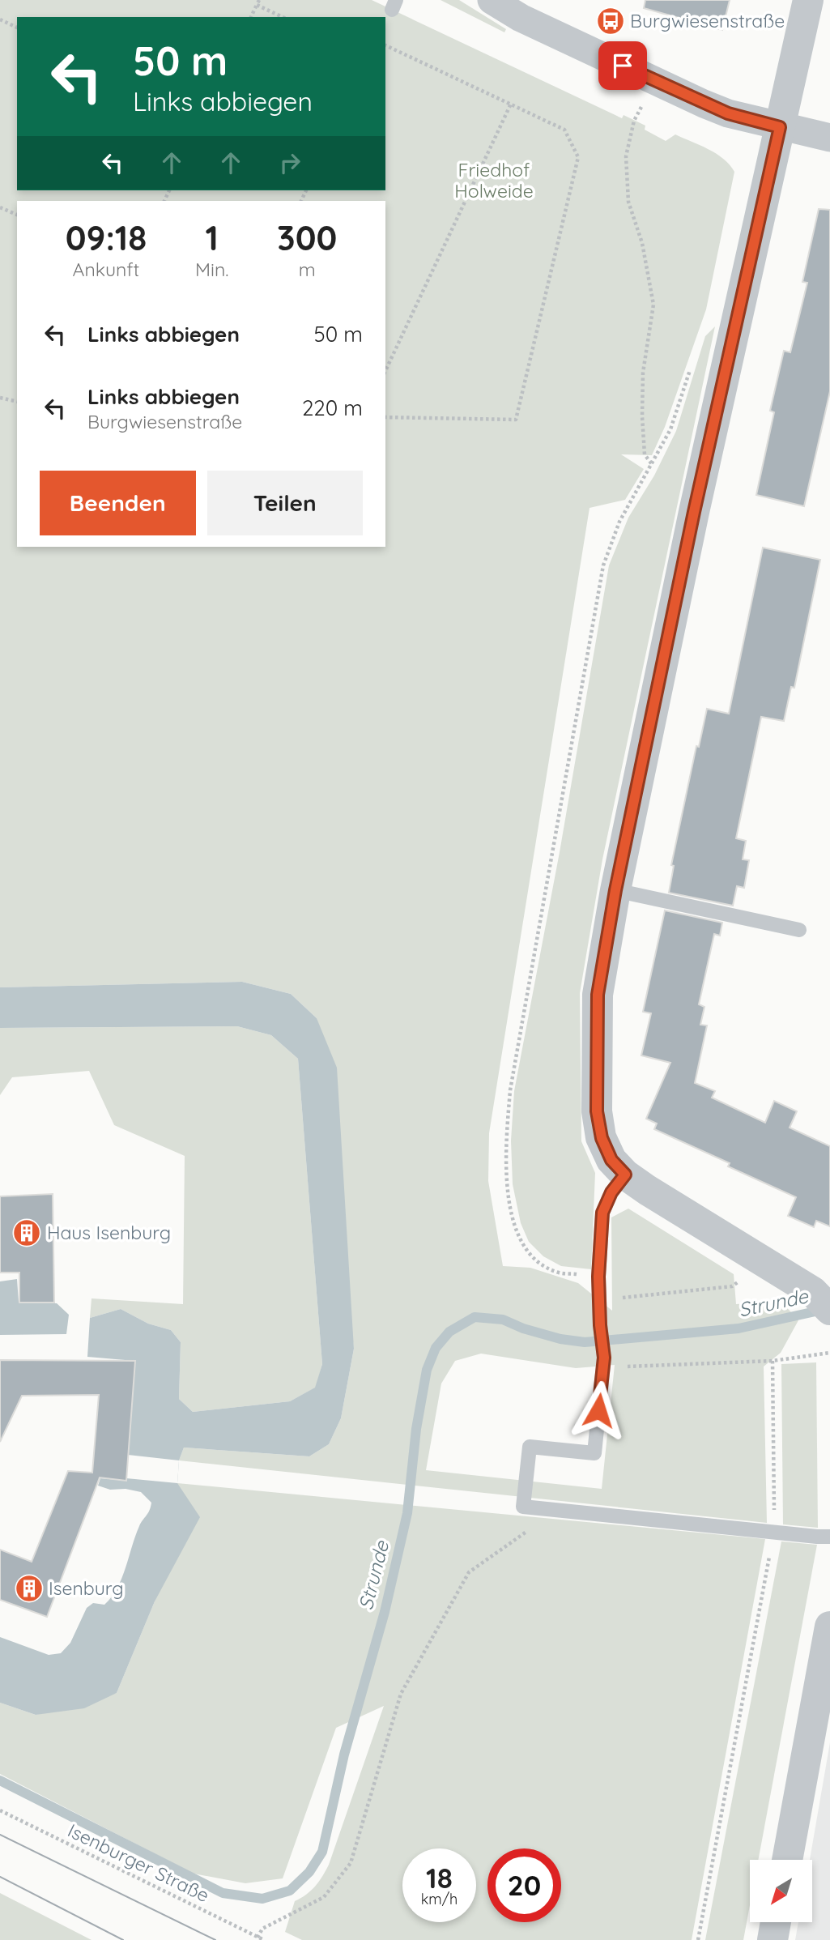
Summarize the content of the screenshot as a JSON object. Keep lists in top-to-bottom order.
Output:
{
  "streets": {
    "path": ["Isenburger Straße"]
  },
  "water": ["Strunde"],
  "parks": ["Friedhof Holweide"],
  "places": {
    "bus stop": ["Burgwiesenstraße"],
    "building": ["Haus Isenburg", "Isenburg"]
  },
  "north": "bottom left",
  "page": {
    "turn": ["50 m", "Links abbiegen"],
    "eta": [
      "09:18",
      "Ankunft",
      "1",
      "Min.",
      "300",
      "m"
    ],
    "list": [
      {
        "name": "Links abbiegen",
        "value": "50 m"
      },
      {
        "name": "Links abbiegen",
        "note": "Burgwiesenstraße",
        "value": "220 m"
      }
    ],
    "buttons": ["Beenden", "Teilen"],
    "speed": "18 km/h",
    "limit": "20"
  }
}
